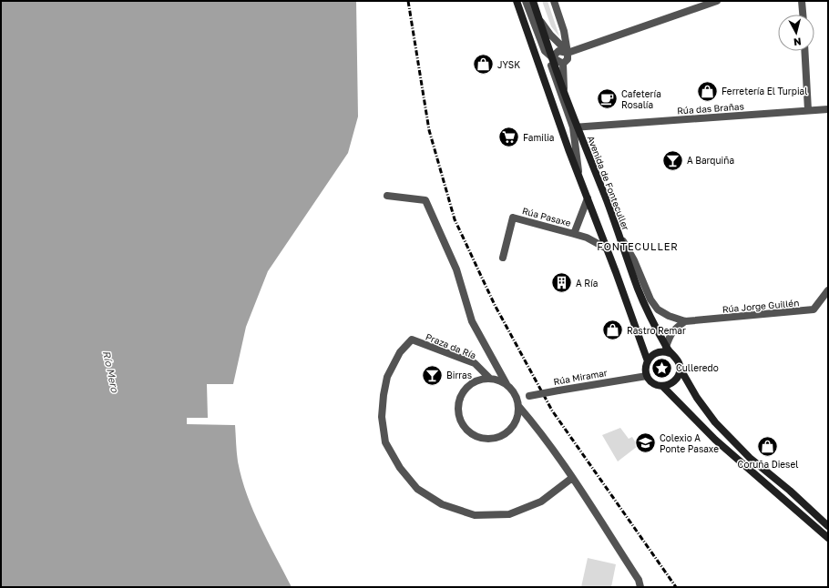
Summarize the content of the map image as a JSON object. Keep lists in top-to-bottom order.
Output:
{
  "streets": {
    "main road": ["Avenida de Fonteculler"],
    "street": [
      "Rúa das Brañas",
      "Rúa Pasaxe",
      "Rúa Jorge Guillén",
      "Praza da Ría",
      "Rúa Miramar"
    ]
  },
  "crossings": [
    ["Rúa das Brañas", "Avenida de Fonteculler"],
    ["Avenida de Fonteculler", "Rúa Pasaxe"],
    ["Avenida de Fonteculler", "Rúa Jorge Guillén"],
    ["Avenida de Fonteculler", "Rúa Miramar"],
    ["Praza da Ría", "Rúa Miramar"]
  ],
  "districts": ["FONTECULLER"],
  "water": ["Río Mero"],
  "places": {
    "shop": [
      "JYSK",
      "Ferretería El Turpial",
      "Rastro Remar",
      "Coruña Diesel"
    ],
    "cafe": ["Cafetería Rosalía"],
    "supermarket": ["Familia"],
    "bar": ["A Barquiña", "Birras"],
    "building": ["A Ría"],
    "place": ["Culleredo"],
    "school or university": ["Colexio A Ponte Pasaxe"]
  },
  "north": "bottom"
}
